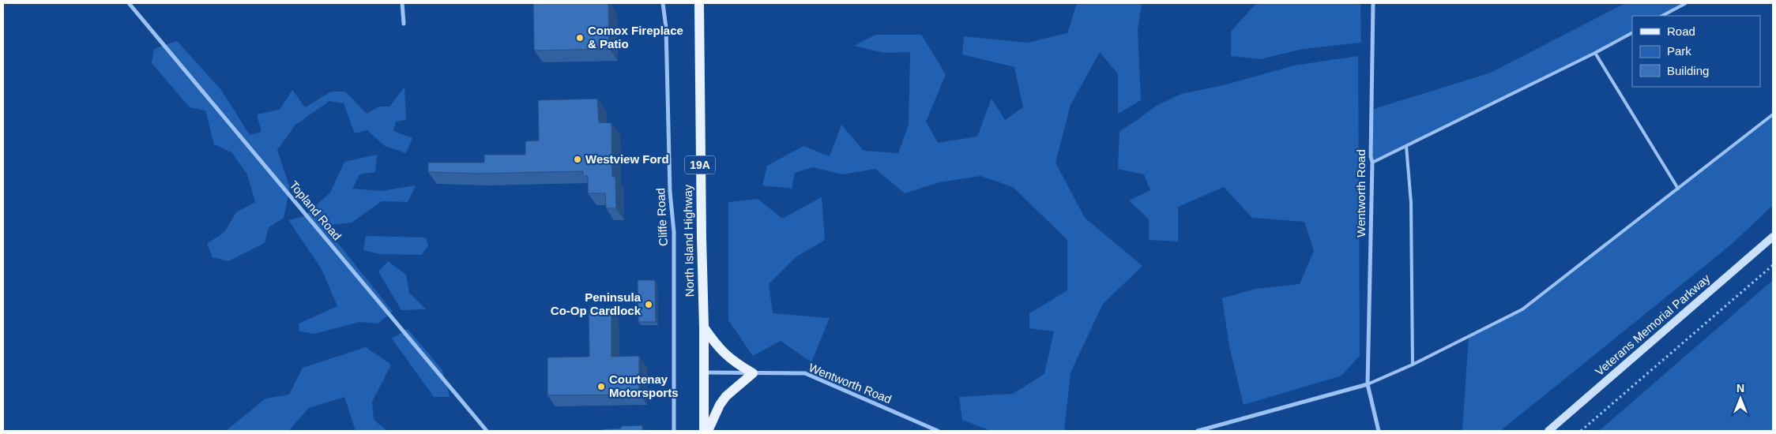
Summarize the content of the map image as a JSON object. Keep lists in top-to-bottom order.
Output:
{
  "streets": {
    "main road": ["19A", "North Island Highway", "Veterans Memorial Parkway"],
    "street": ["Wentworth Road", "Topland Road", "Cliffe Road"]
  },
  "crossings": [
    ["Wentworth Road", "North Island Highway"]
  ],
  "places": [
    "Comox Fireplace & Patio",
    "Westview Ford",
    "Peninsula Co-Op Cardlock",
    "Courtenay Motorsports"
  ],
  "legend": ["Road", "Park", "Building"],
  "north": "top"
}
